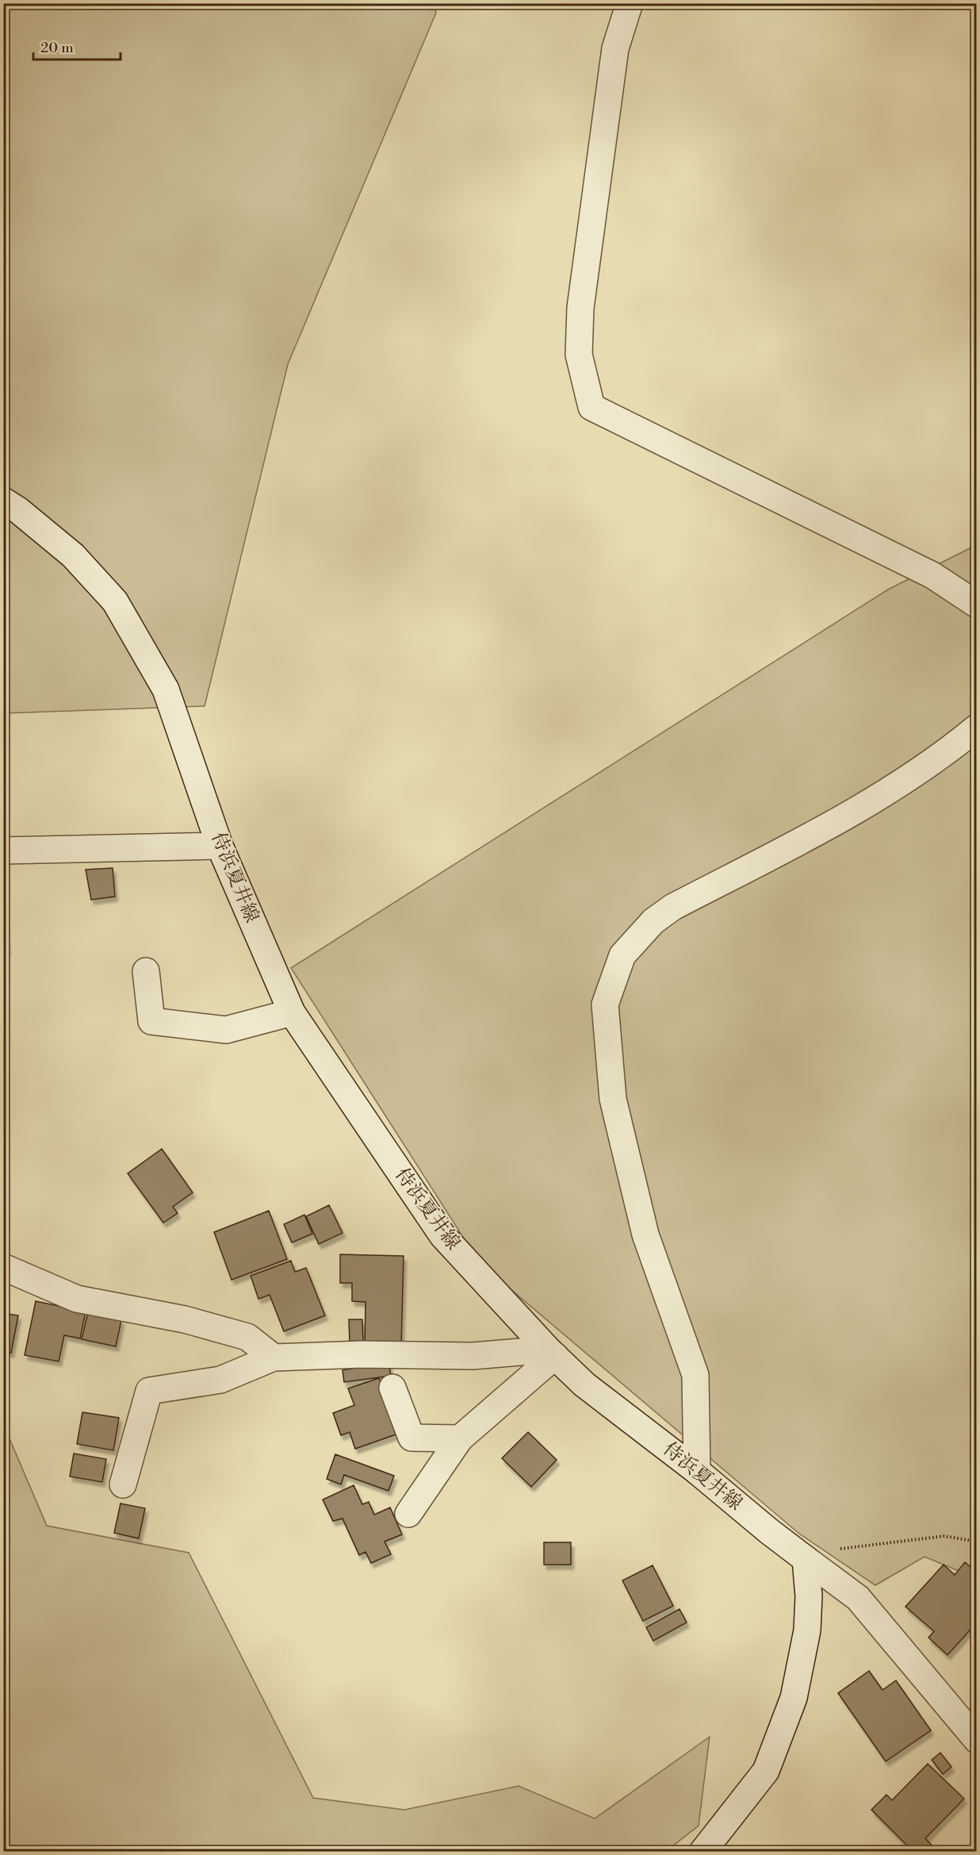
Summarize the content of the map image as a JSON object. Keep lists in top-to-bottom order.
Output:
{
  "streets": {
    "street": ["侍浜夏井線"]
  },
  "scale_bar": "20 m"
}
